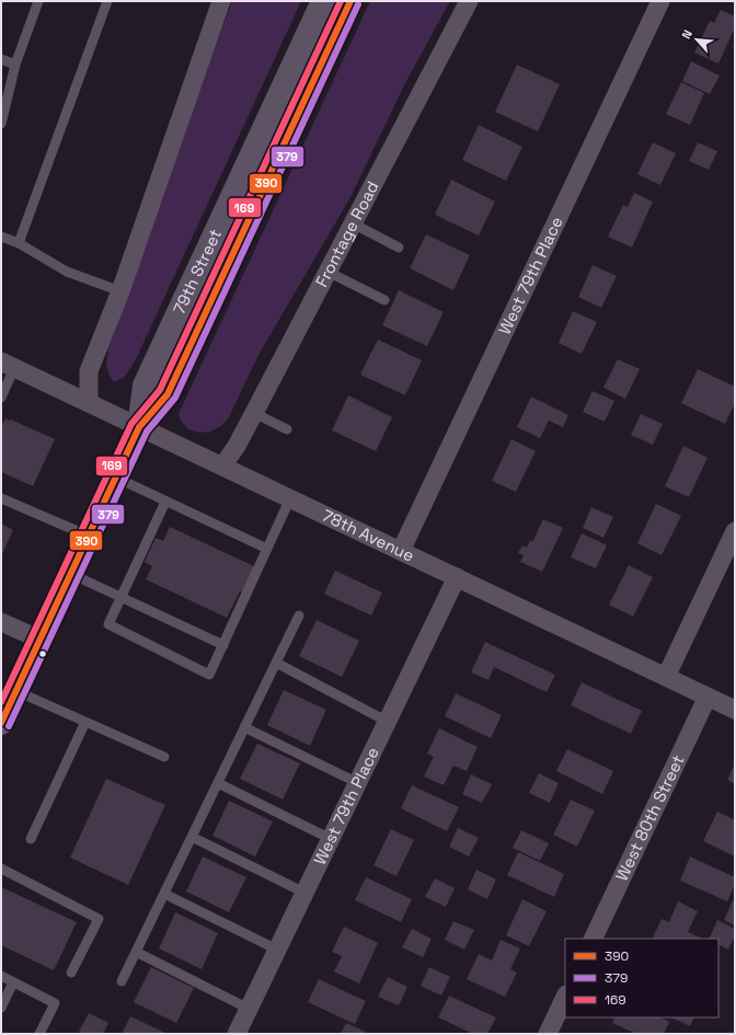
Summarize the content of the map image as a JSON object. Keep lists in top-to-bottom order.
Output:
{
  "streets": {
    "main road": ["79th Street"],
    "street": [
      "Frontage Road",
      "West 79th Place",
      "78th Avenue",
      "West 80th Street"
    ]
  },
  "crossings": [
    ["Frontage Road", "78th Avenue"],
    ["79th Street", "78th Avenue"],
    ["West 79th Place", "78th Avenue"],
    ["78th Avenue", "West 80th Street"]
  ],
  "lines": ["transit line 390", "transit line 169", "transit line 379"],
  "legend": ["390", "379", "169"],
  "north": "top left"
}
